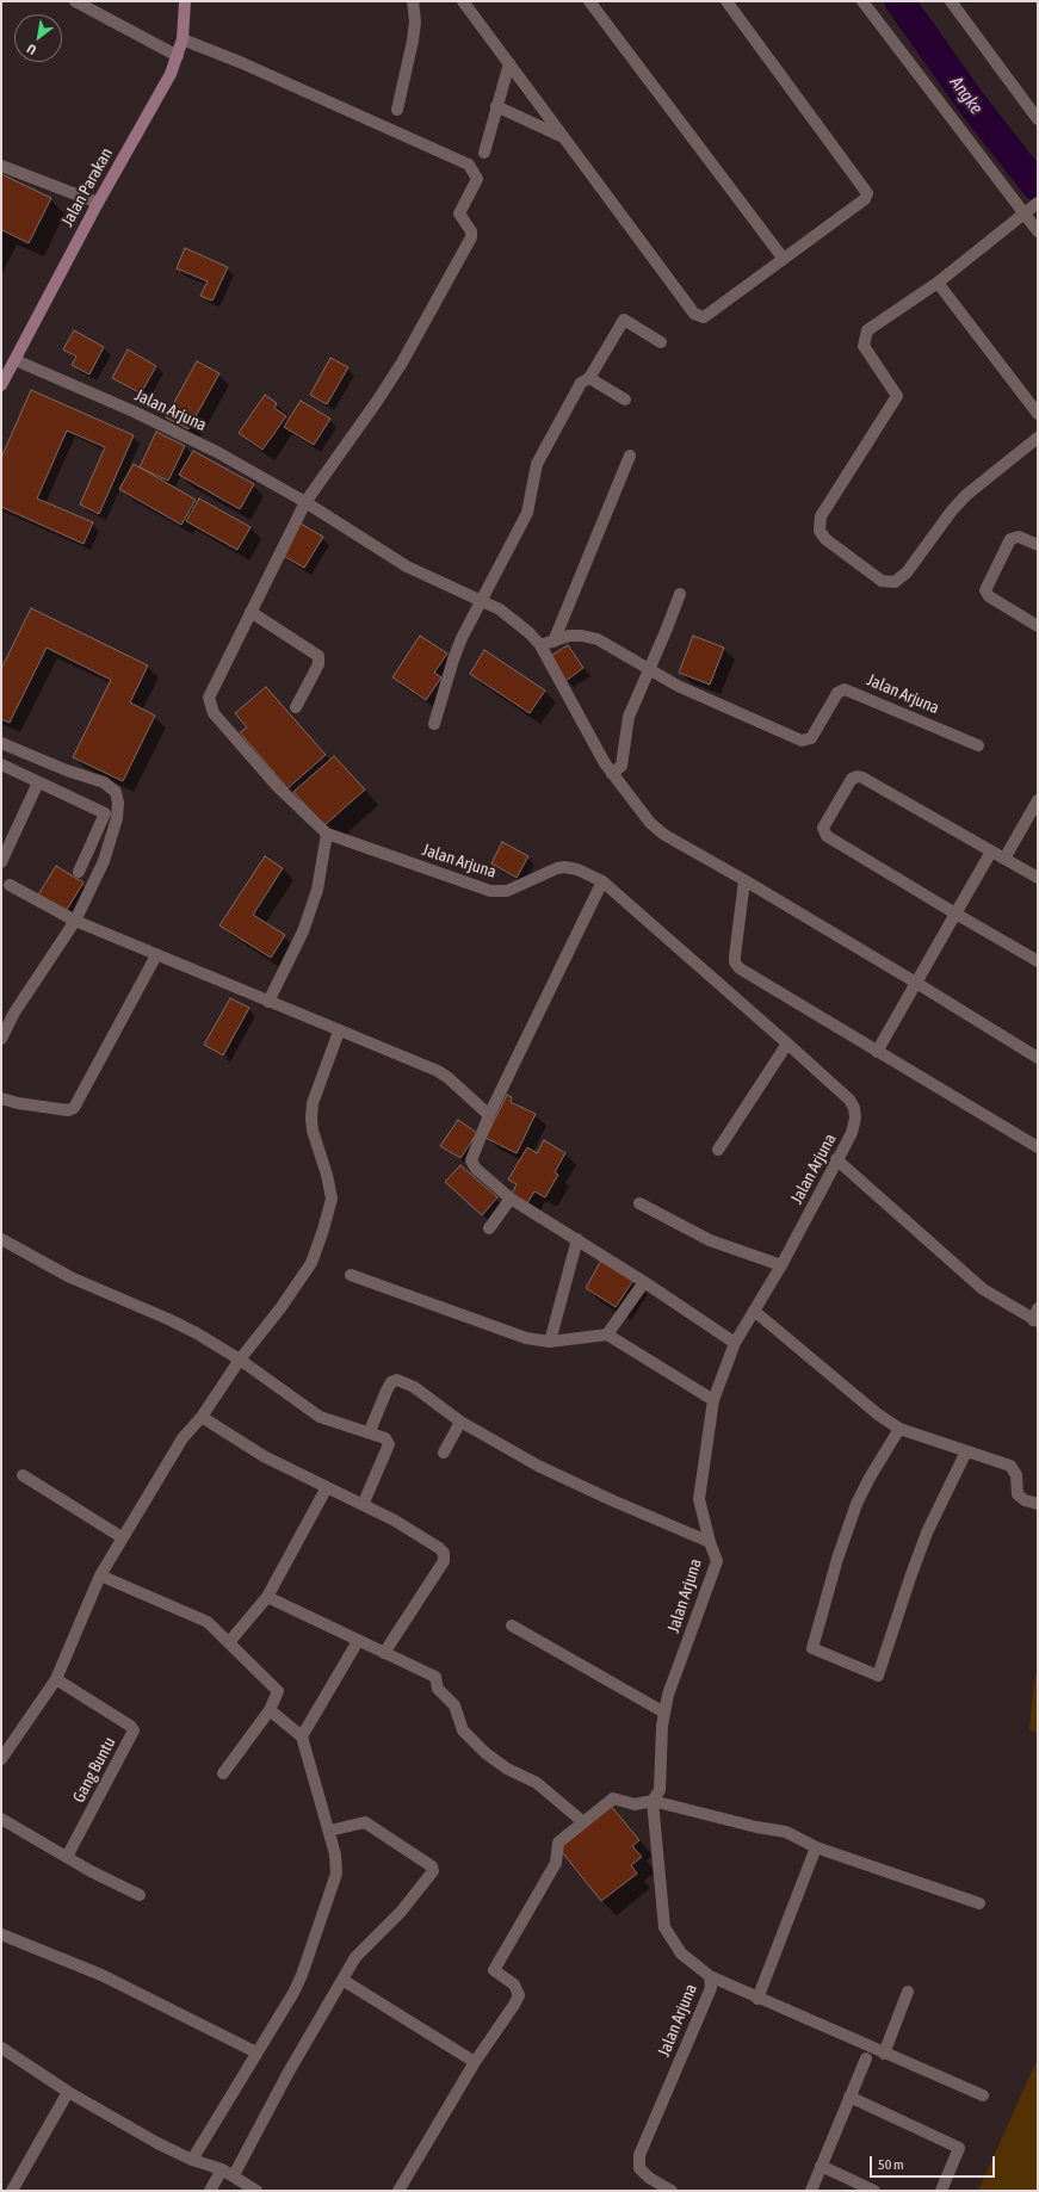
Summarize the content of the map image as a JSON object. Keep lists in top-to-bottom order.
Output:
{
  "streets": {
    "street": ["Jalan Parakan", "Jalan Arjuna", "Gang Buntu"]
  },
  "crossings": [
    ["Jalan Parakan", "Jalan Arjuna"]
  ],
  "water": ["Angke"],
  "scale_bar": "50 m",
  "north": "bottom left"
}
